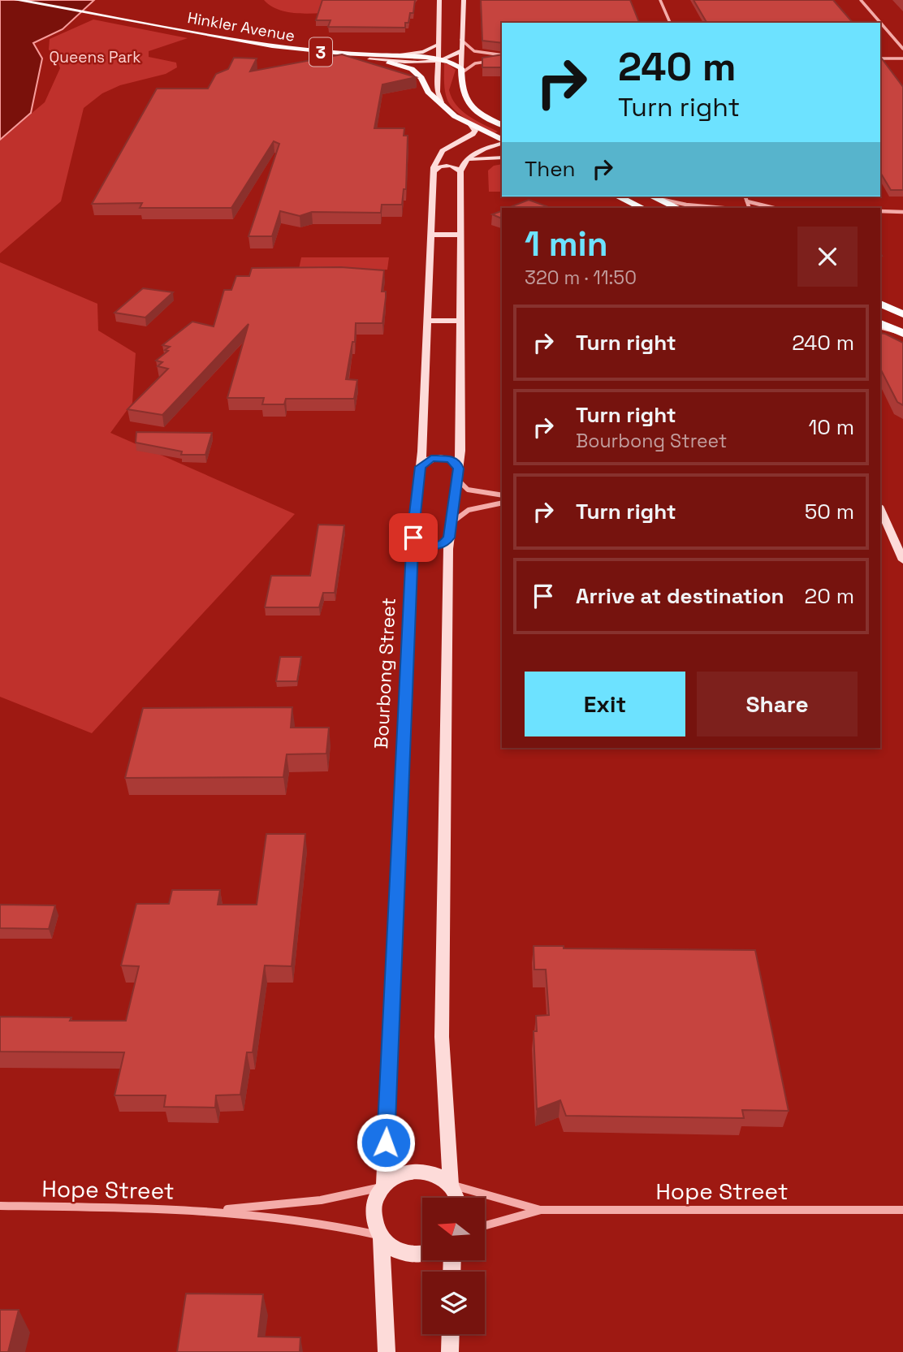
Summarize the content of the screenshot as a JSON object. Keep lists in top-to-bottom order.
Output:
{
  "streets": {
    "main road": ["Hinkler Avenue", "3"],
    "street": ["Bourbong Street", "Hope Street"]
  },
  "crossings": [
    ["Hinkler Avenue", "3"],
    ["Bourbong Street", "Hope Street"]
  ],
  "parks": ["Queens Park"],
  "north": "left",
  "page": {
    "turn": ["240 m", "Turn right"],
    "then": "Then",
    "heading": ["1 min", "320 m · 11:50"],
    "list": [
      {
        "name": "Turn right",
        "value": "240 m"
      },
      {
        "name": "Turn right",
        "note": "Bourbong Street",
        "value": "10 m"
      },
      {
        "name": "Turn right",
        "value": "50 m"
      },
      {
        "name": "Arrive at destination",
        "value": "20 m"
      }
    ],
    "buttons": ["Exit", "Share"]
  }
}
